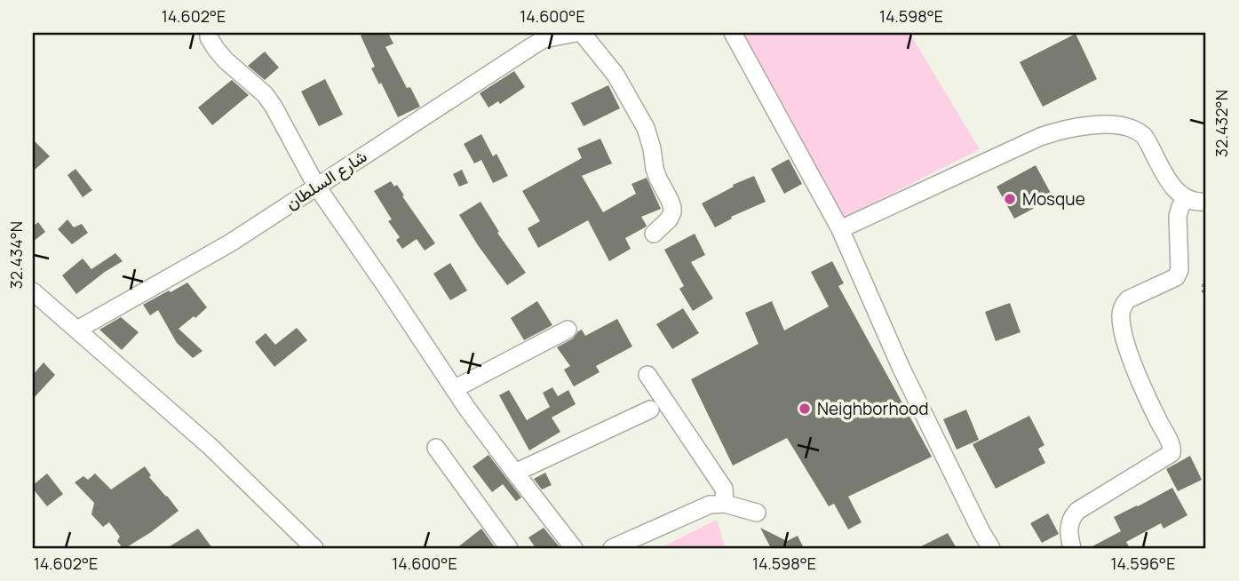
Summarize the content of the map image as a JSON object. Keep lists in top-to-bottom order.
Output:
{
  "streets": {
    "street": ["شارع السلطان"]
  },
  "places": ["Mosque", "Neighborhood"],
  "coordinates": [
    "14.602°E",
    "14.600°E",
    "14.598°E",
    "32.432°N",
    "32.434°N",
    "14.596°E"
  ]
}
